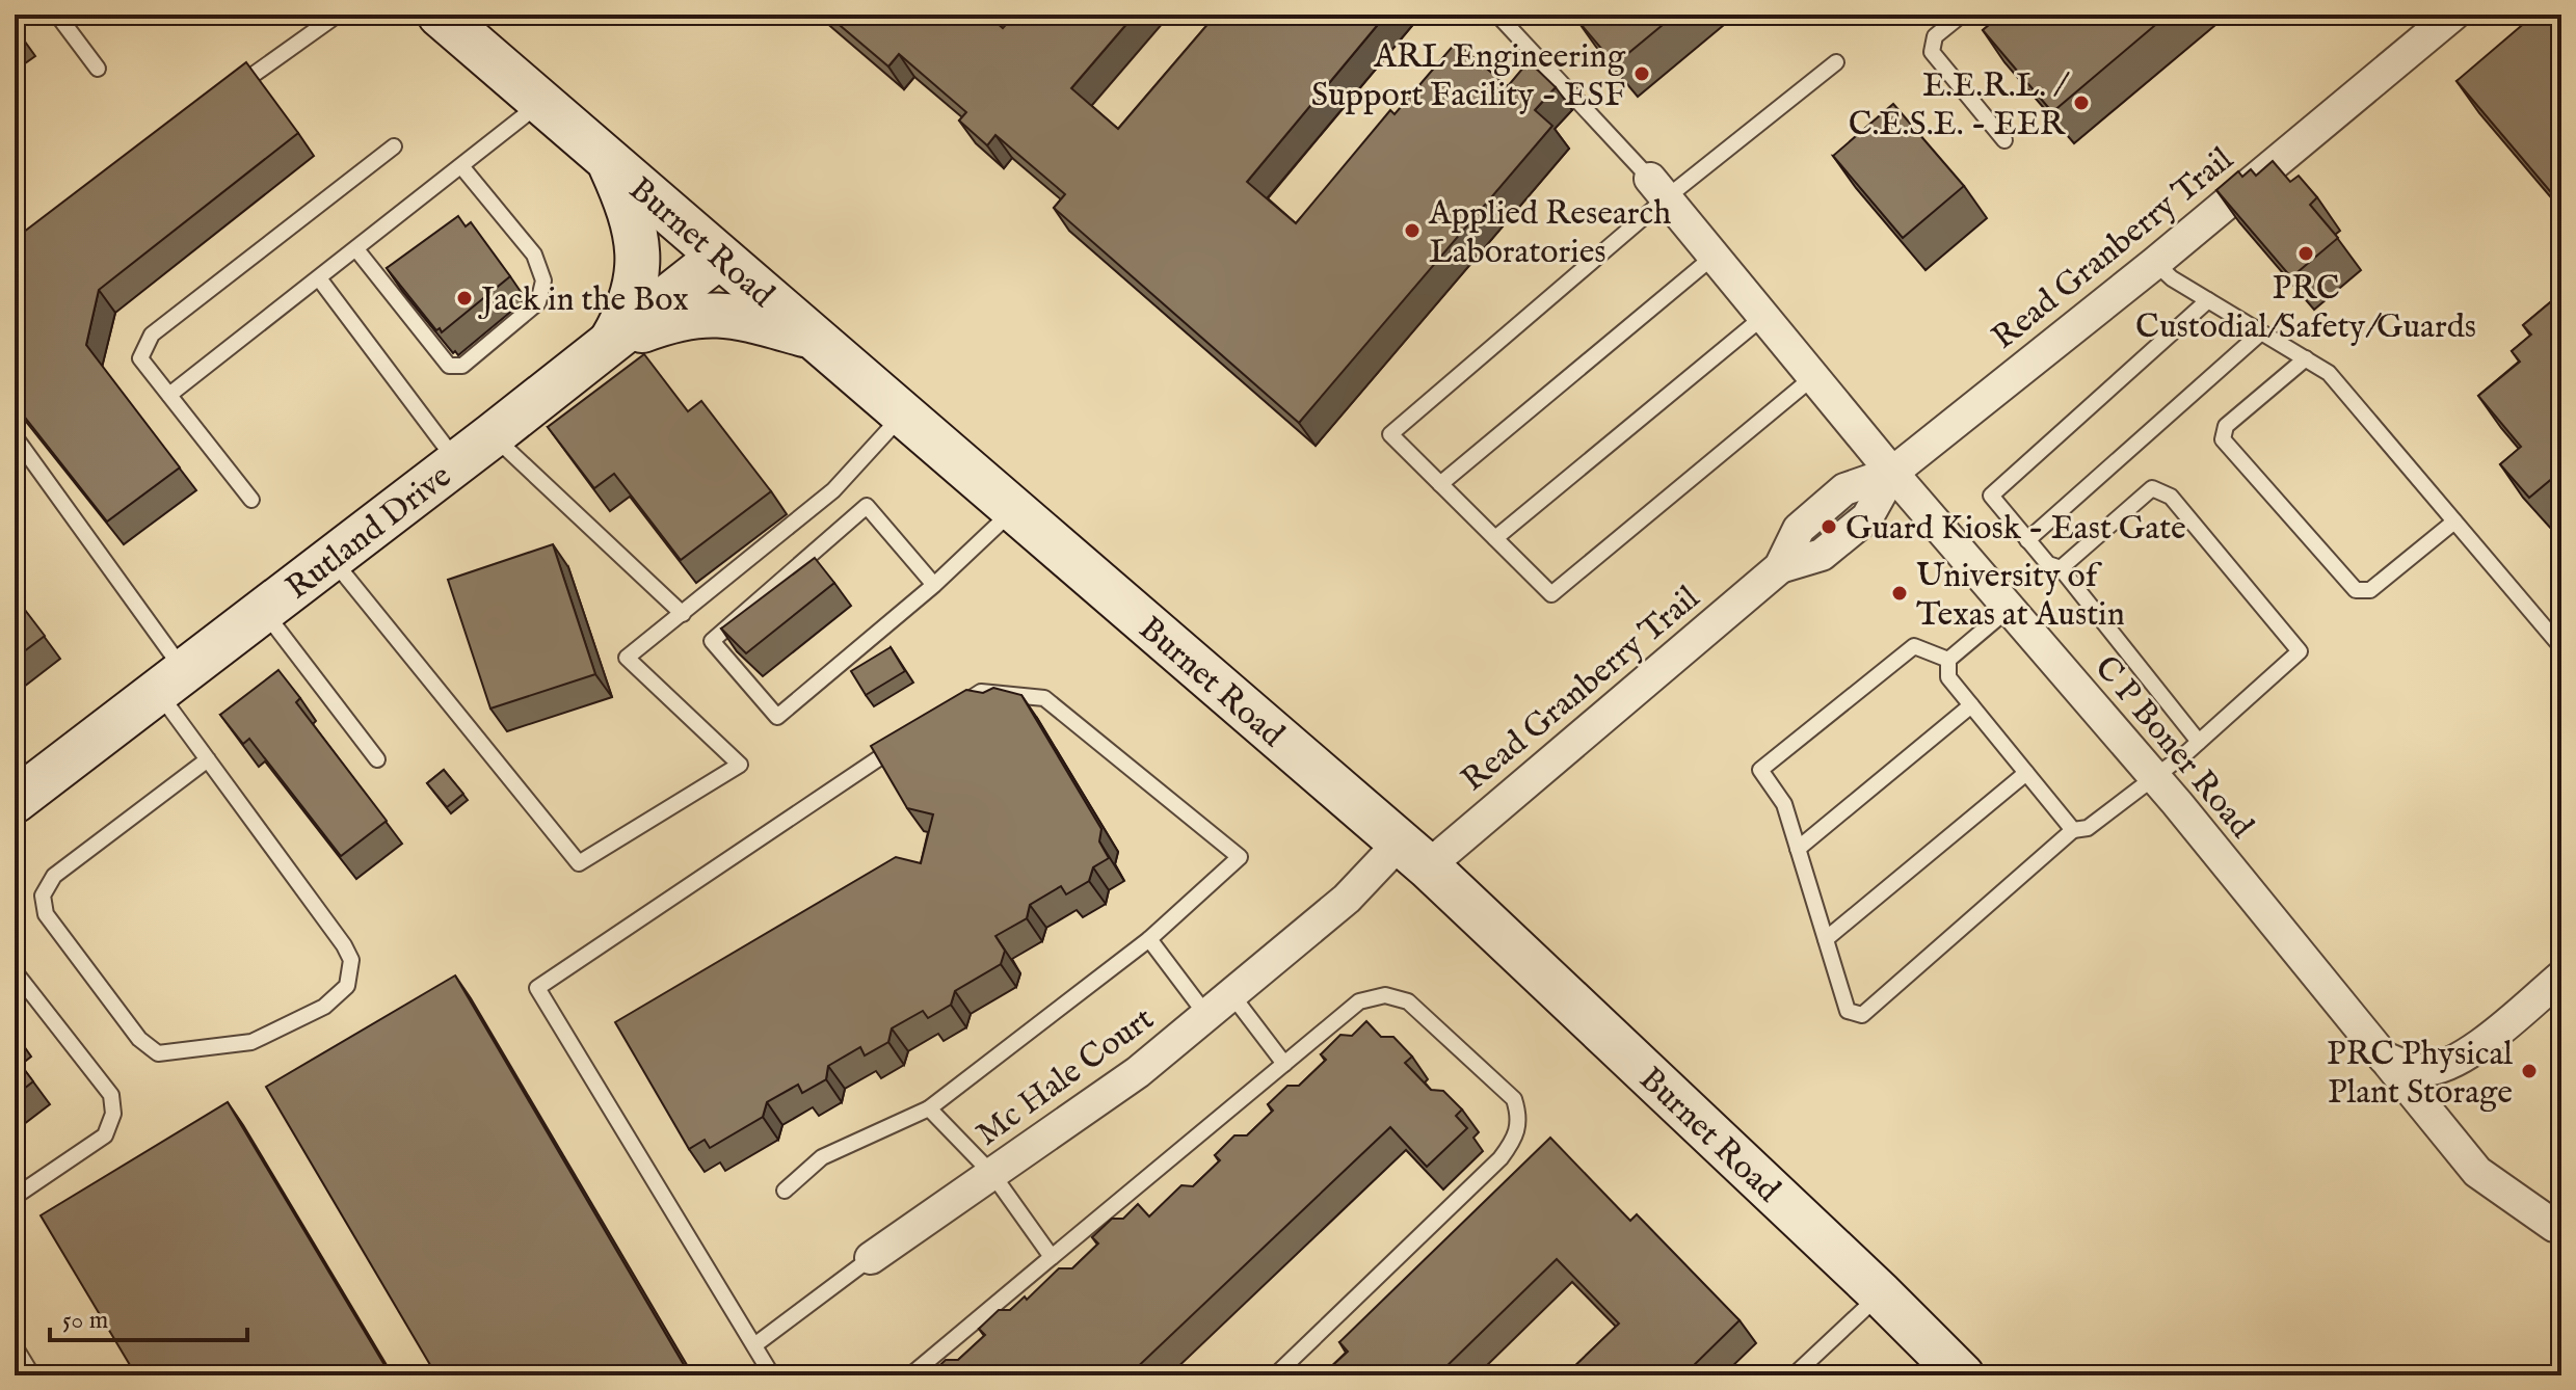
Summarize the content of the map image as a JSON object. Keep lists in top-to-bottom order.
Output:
{
  "streets": {
    "main road": ["Burnet Road", "Rutland Drive"],
    "street": ["Read Granberry Trail", "C P Boner Road", "Mc Hale Court"]
  },
  "crossings": [
    ["Burnet Road", "Read Granberry Trail"],
    ["Burnet Road", "Rutland Drive"],
    ["Burnet Road", "Mc Hale Court"],
    ["Read Granberry Trail", "C P Boner Road"],
    ["Read Granberry Trail", "Mc Hale Court"]
  ],
  "places": [
    "ARL Engineering Support Facility - ESF",
    "E.E.R.L. / C.E.S.E. - EER",
    "Applied Research Laboratories",
    "PRC Custodial/Safety/Guards",
    "Jack in the Box",
    "Guard Kiosk - East Gate",
    "University of Texas at Austin",
    "PRC Physical Plant Storage"
  ],
  "scale_bar": "50 m"
}
